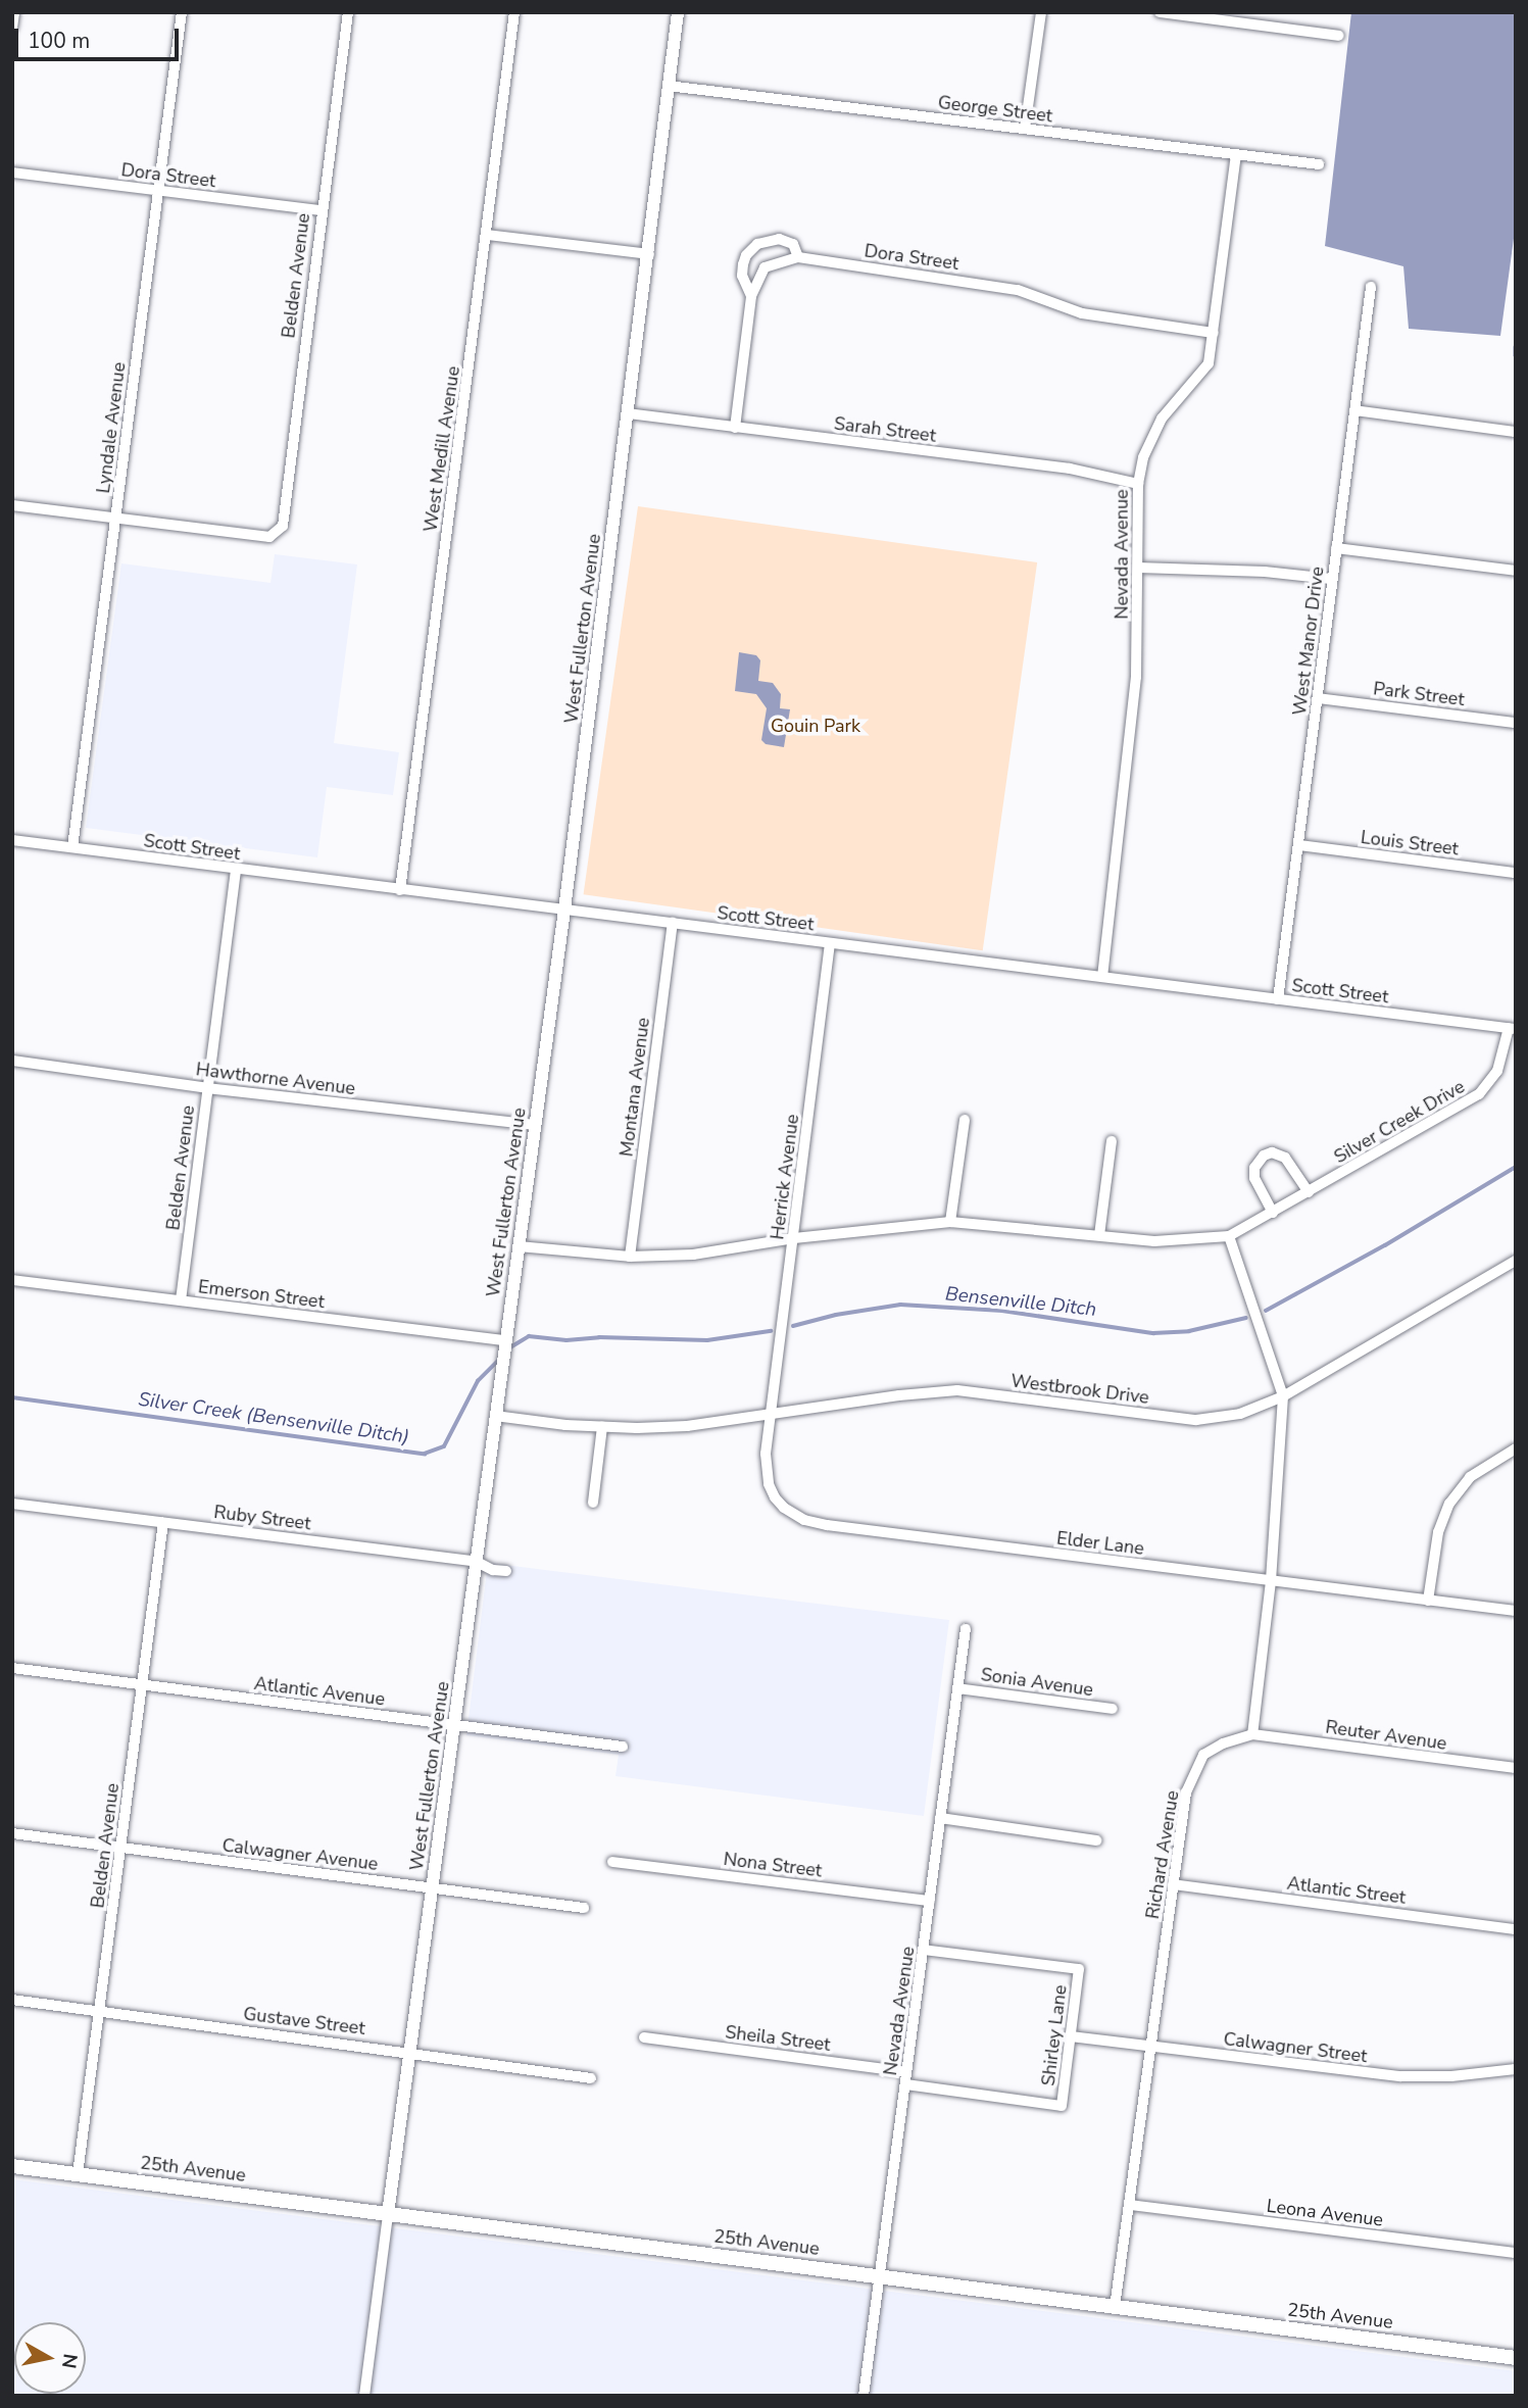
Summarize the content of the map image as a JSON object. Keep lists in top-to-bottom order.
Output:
{
  "streets": {
    "main road": ["25th Avenue"],
    "street": [
      "George Street",
      "Dora Street",
      "Belden Avenue",
      "Lyndale Avenue",
      "Sarah Street",
      "West Medill Avenue",
      "Nevada Avenue",
      "West Fullerton Avenue",
      "West Manor Drive",
      "Park Street",
      "Louis Street",
      "Scott Street",
      "Hawthorne Avenue",
      "Montana Avenue",
      "Silver Creek Drive",
      "Herrick Avenue",
      "Emerson Street",
      "Westbrook Drive",
      "Ruby Street",
      "Elder Lane",
      "Sonia Avenue",
      "Atlantic Avenue",
      "Reuter Avenue",
      "Calwagner Avenue",
      "Richard Avenue",
      "Nona Street",
      "Atlantic Street",
      "Gustave Street",
      "Shirley Lane",
      "Sheila Street",
      "Calwagner Street",
      "Leona Avenue"
    ]
  },
  "crossings": [
    ["George Street", "Nevada Avenue"],
    ["George Street", "West Fullerton Avenue"],
    ["Dora Street", "Belden Avenue"],
    ["Dora Street", "Lyndale Avenue"],
    ["Dora Street", "Sarah Street"],
    ["Dora Street", "Nevada Avenue"],
    ["Belden Avenue", "Lyndale Avenue"],
    ["Belden Avenue", "Scott Street"],
    ["Belden Avenue", "Hawthorne Avenue"],
    ["Belden Avenue", "Emerson Street"],
    ["Belden Avenue", "Ruby Street"],
    ["Belden Avenue", "Atlantic Avenue"],
    ["Belden Avenue", "Calwagner Avenue"],
    ["Belden Avenue", "Gustave Street"],
    ["Belden Avenue", "25th Avenue"],
    ["Lyndale Avenue", "Scott Street"],
    ["Sarah Street", "Nevada Avenue"],
    ["Sarah Street", "West Fullerton Avenue"],
    ["West Medill Avenue", "Scott Street"],
    ["Nevada Avenue", "Scott Street"],
    ["Nevada Avenue", "Sonia Avenue"],
    ["Nevada Avenue", "Nona Street"],
    ["Nevada Avenue", "Shirley Lane"],
    ["Nevada Avenue", "Sheila Street"],
    ["Nevada Avenue", "25th Avenue"],
    ["West Fullerton Avenue", "Scott Street"],
    ["West Fullerton Avenue", "Hawthorne Avenue"],
    ["West Fullerton Avenue", "Silver Creek Drive"],
    ["West Fullerton Avenue", "Emerson Street"],
    ["West Fullerton Avenue", "Westbrook Drive"],
    ["West Fullerton Avenue", "Ruby Street"],
    ["West Fullerton Avenue", "Atlantic Avenue"],
    ["West Fullerton Avenue", "Calwagner Avenue"],
    ["West Fullerton Avenue", "Gustave Street"],
    ["West Fullerton Avenue", "25th Avenue"],
    ["West Manor Drive", "Park Street"],
    ["West Manor Drive", "Louis Street"],
    ["West Manor Drive", "Scott Street"],
    ["Scott Street", "Montana Avenue"],
    ["Scott Street", "Silver Creek Drive"],
    ["Scott Street", "Herrick Avenue"],
    ["Montana Avenue", "Silver Creek Drive"],
    ["Silver Creek Drive", "Herrick Avenue"],
    ["Herrick Avenue", "Westbrook Drive"],
    ["Herrick Avenue", "Elder Lane"],
    ["Westbrook Drive", "Elder Lane"],
    ["Reuter Avenue", "Richard Avenue"],
    ["Richard Avenue", "Atlantic Street"],
    ["Richard Avenue", "Calwagner Street"],
    ["Richard Avenue", "25th Avenue"],
    ["Richard Avenue", "Leona Avenue"],
    ["Shirley Lane", "Calwagner Street"]
  ],
  "water": ["Bensenville Ditch", "Silver Creek (Bensenville Ditch)"],
  "parks": ["Gouin Park"],
  "scale_bar": "100 m",
  "north": "right"
}
